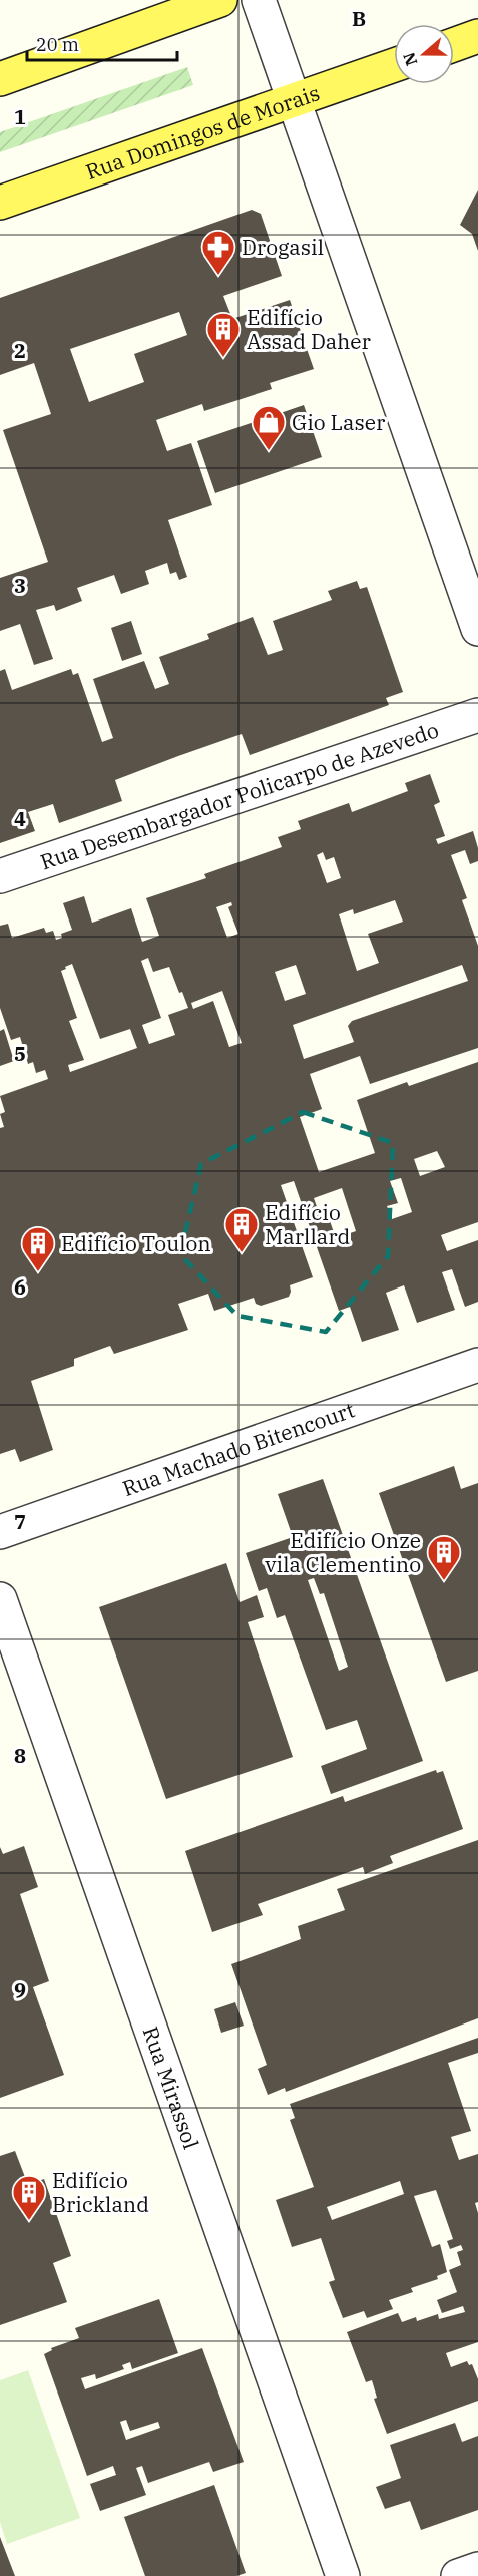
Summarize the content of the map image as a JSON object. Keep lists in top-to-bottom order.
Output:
{
  "streets": {
    "main road": ["Rua Domingos de Morais"],
    "street": ["Rua Desembargador Policarpo de Azevedo", "Rua Machado Bitencourt", "Rua Mirassol"]
  },
  "places": {
    "pharmacy": ["Drogasil"],
    "building": [
      "Edifício Assad Daher",
      "Edifício Marllard",
      "Edifício Toulon",
      "Edifício Onze vila Clementino",
      "Edifício Brickland"
    ],
    "shop": ["Gio Laser"]
  },
  "scale_bar": "20 m",
  "north": "left",
  "grid": {
    "columns": ["B"],
    "rows": [
      "1",
      "2",
      "3",
      "4",
      "5",
      "6",
      "7",
      "8",
      "9"
    ]
  }
}
